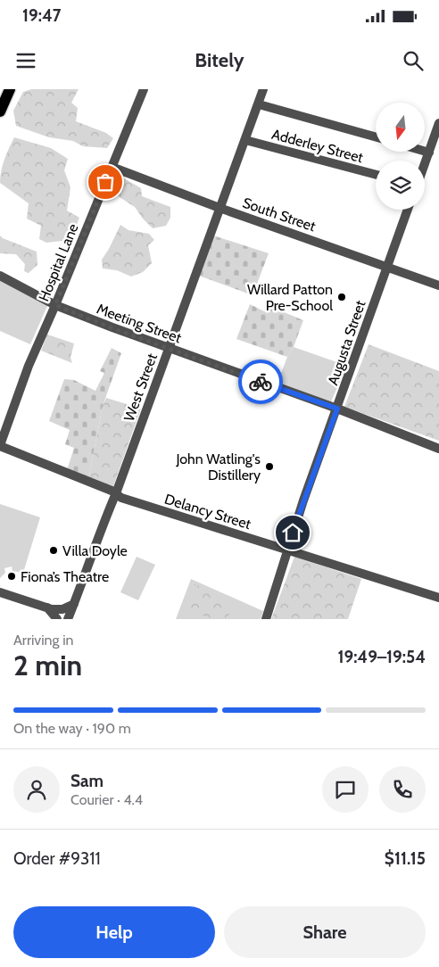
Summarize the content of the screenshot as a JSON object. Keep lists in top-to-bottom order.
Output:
{
  "streets": {
    "street": [
      "Adderley Street",
      "South Street",
      "Hospital Lane",
      "Meeting Street",
      "Augusta Street",
      "West Street",
      "Delancy Street"
    ]
  },
  "crossings": [
    ["Adderley Street", "West Street"],
    ["South Street", "Hospital Lane"],
    ["South Street", "Augusta Street"],
    ["South Street", "West Street"],
    ["Hospital Lane", "Meeting Street"],
    ["Hospital Lane", "Delancy Street"],
    ["Meeting Street", "Augusta Street"],
    ["Meeting Street", "West Street"],
    ["Augusta Street", "Delancy Street"],
    ["West Street", "Delancy Street"]
  ],
  "places": [
    "Willard Patton Pre-School",
    "John Watling's Distillery",
    "Villa Doyle",
    "Fiona’s Theatre"
  ],
  "north": "bottom",
  "page": {
    "status": "19:47",
    "header": "Bitely",
    "heading": ["2 min", "Arriving in", "19:49–19:54"],
    "panel": [
      "Sam",
      "Courier · 4.4",
      "Order #9311",
      "$11.15"
    ],
    "bar": "On the way · 190 m",
    "buttons": ["Help", "Share"]
  }
}
